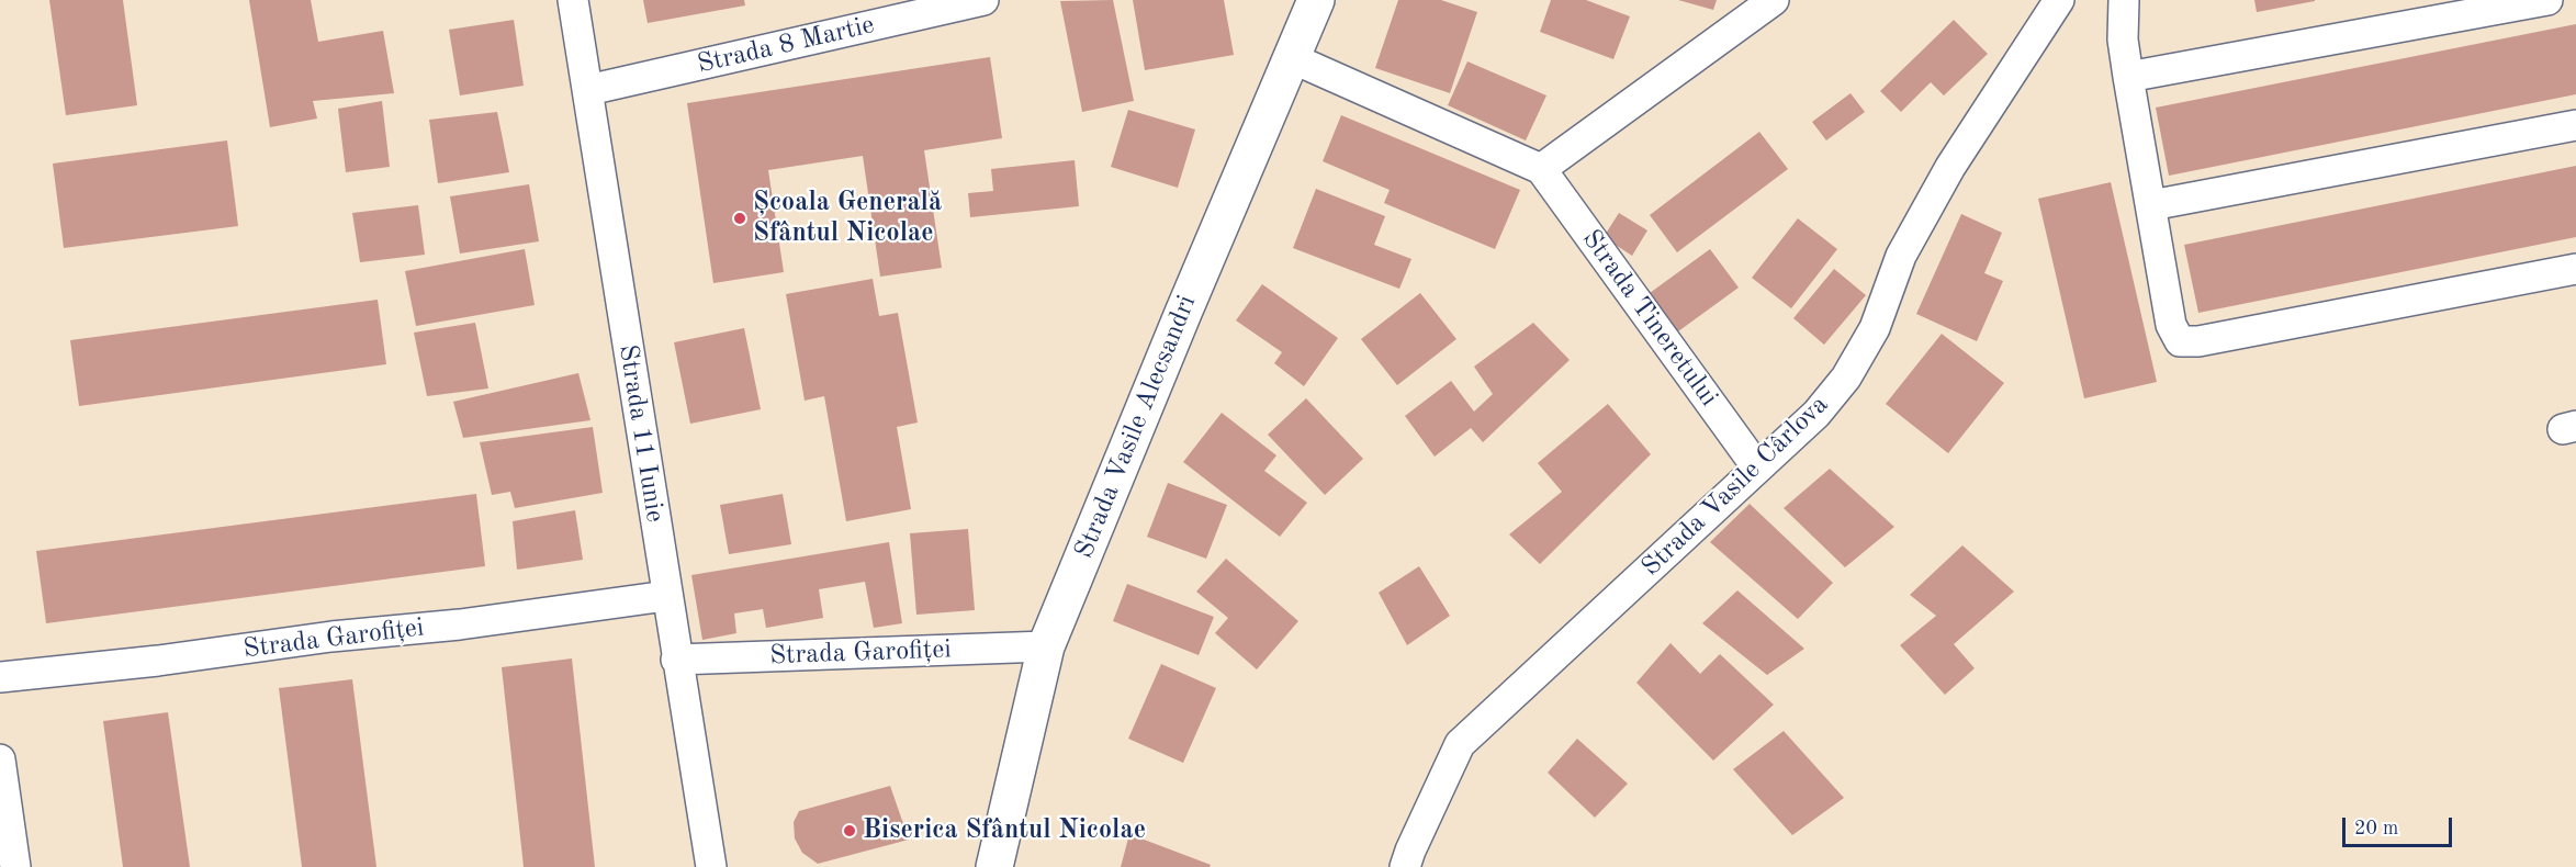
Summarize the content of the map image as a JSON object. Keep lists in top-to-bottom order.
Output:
{
  "streets": {
    "street": [
      "Strada 8 Martie",
      "Strada Tineretului",
      "Strada Vasile Alecsandri",
      "Strada 11 Iunie",
      "Strada Vasile Cârlova",
      "Strada Garofiței"
    ]
  },
  "crossings": [
    ["Strada 8 Martie", "Strada 11 Iunie"],
    ["Strada Tineretului", "Strada Vasile Cârlova"],
    ["Strada Vasile Alecsandri", "Strada Garofiței"],
    ["Strada 11 Iunie", "Strada Garofiței"]
  ],
  "places": ["Școala Generală Sfântul Nicolae", "Biserica Sfântul Nicolae"],
  "scale_bar": "20 m"
}
